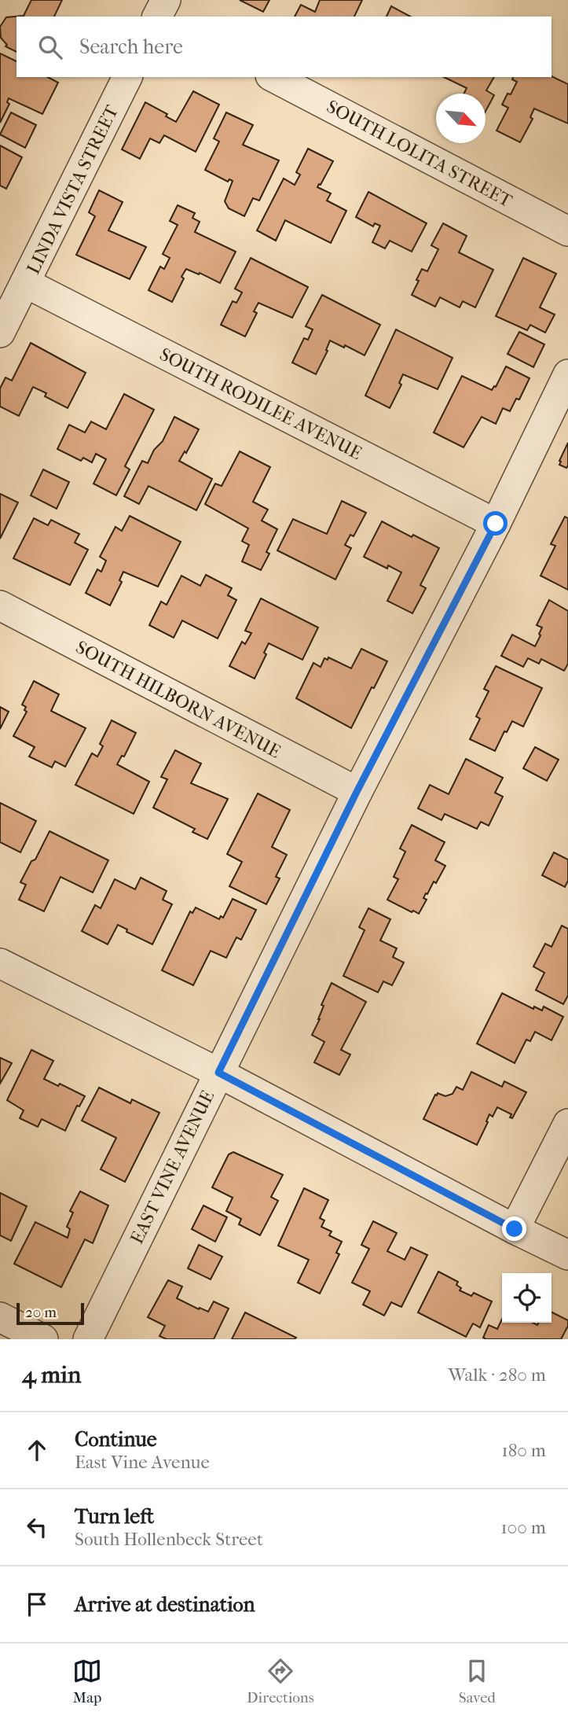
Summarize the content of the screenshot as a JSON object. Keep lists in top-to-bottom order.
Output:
{
  "streets": {
    "street": [
      "SOUTH LOLITA STREET",
      "LINDA VISTA STREET",
      "SOUTH RODILEE AVENUE",
      "SOUTH HILBORN AVENUE",
      "EAST VINE AVENUE"
    ]
  },
  "crossings": [
    ["LINDA VISTA STREET", "SOUTH RODILEE AVENUE"],
    ["SOUTH RODILEE AVENUE", "EAST VINE AVENUE"],
    ["SOUTH HILBORN AVENUE", "EAST VINE AVENUE"]
  ],
  "scale_bar": "20 m",
  "north": "bottom right",
  "page": {
    "search": "Search here",
    "scale": "20 m",
    "heading": ["4 min", "Walk · 280 m"],
    "list": [
      ["Continue", "East Vine Avenue", "180 m"],
      ["Turn left", "South Hollenbeck Street", "100 m"],
      "Arrive at destination"
    ],
    "nav": ["Map", "Directions", "Saved"]
  }
}
